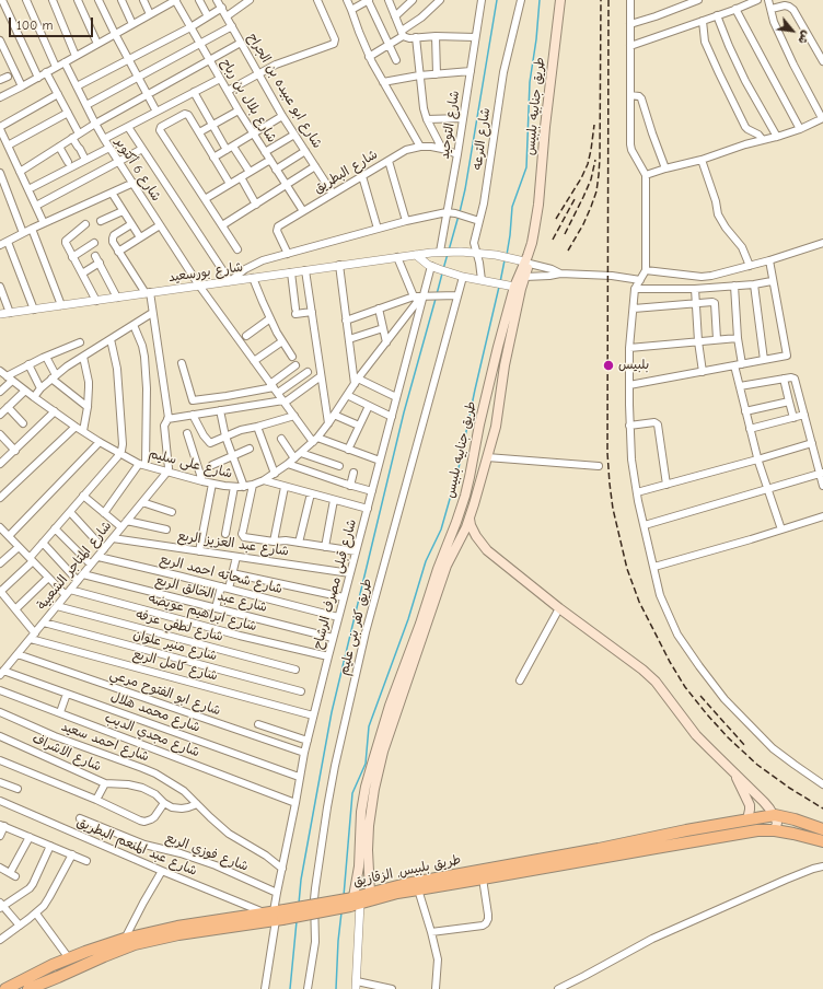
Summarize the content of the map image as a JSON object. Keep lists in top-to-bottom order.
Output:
{
  "streets": {
    "highway": ["طريق بلبيس, الزقازيق"],
    "main road": ["طريق جنابيه بلبيس"],
    "street": [
      "شارع ابو عبيده بن الجراح",
      "شارع بلال بن رباح",
      "شارع التوحيد",
      "شارع الترعه",
      "شارع 6 أكتوبر",
      "شارع البطريق",
      "شارع بورسعيد",
      "شارع على سليم",
      "شارع عبد العزيز الربع",
      "شارع المتاجر الشعبية",
      "شارع شحاته احمد الربع",
      "شارع قبلى مصرف الرشاح",
      "شارع عبد الخالق الربع",
      "شارع ابراهيم عويضه",
      "شارع لطفي عرفه",
      "طريق كفر بنى عليم",
      "شارع منير علوان",
      "شارع كامل الربع",
      "شارع ابو الفتوح مرعي",
      "شارع محمد هلال",
      "شارع مجدي الديب",
      "شارع احمد سعيد",
      "شارع الاشراف",
      "شارع عبد المنعم البطريق",
      "شارع فوزي الربع"
    ]
  },
  "crossings": [
    ["شارع ابو عبيده بن الجراح", "شارع البطريق"],
    ["شارع بلال بن رباح", "شارع البطريق"],
    ["طريق جنابيه بلبيس", "شارع بورسعيد"],
    ["طريق جنابيه بلبيس", "طريق بلبيس, الزقازيق"],
    ["شارع التوحيد", "شارع البطريق"],
    ["شارع التوحيد", "شارع بورسعيد"],
    ["شارع الترعه", "شارع بورسعيد"],
    ["شارع 6 أكتوبر", "شارع بورسعيد"],
    ["شارع 6 أكتوبر", "شارع على سليم"],
    ["شارع على سليم", "شارع المتاجر الشعبية"],
    ["شارع على سليم", "شارع قبلى مصرف الرشاح"],
    ["شارع عبد العزيز الربع", "شارع المتاجر الشعبية"],
    ["شارع عبد العزيز الربع", "شارع قبلى مصرف الرشاح"],
    ["شارع المتاجر الشعبية", "شارع شحاته احمد الربع"],
    ["شارع المتاجر الشعبية", "شارع عبد الخالق الربع"],
    ["شارع المتاجر الشعبية", "شارع ابراهيم عويضه"],
    ["شارع المتاجر الشعبية", "شارع لطفي عرفه"],
    ["شارع المتاجر الشعبية", "شارع منير علوان"],
    ["شارع المتاجر الشعبية", "شارع كامل الربع"],
    ["شارع المتاجر الشعبية", "شارع ابو الفتوح مرعي"],
    ["شارع المتاجر الشعبية", "شارع محمد هلال"],
    ["شارع شحاته احمد الربع", "شارع قبلى مصرف الرشاح"],
    ["شارع قبلى مصرف الرشاح", "شارع عبد الخالق الربع"],
    ["شارع قبلى مصرف الرشاح", "شارع ابراهيم عويضه"],
    ["شارع قبلى مصرف الرشاح", "شارع كامل الربع"],
    ["شارع قبلى مصرف الرشاح", "شارع ابو الفتوح مرعي"],
    ["شارع قبلى مصرف الرشاح", "شارع محمد هلال"],
    ["شارع قبلى مصرف الرشاح", "شارع مجدي الديب"],
    ["شارع قبلى مصرف الرشاح", "شارع احمد سعيد"],
    ["شارع قبلى مصرف الرشاح", "شارع عبد المنعم البطريق"],
    ["شارع قبلى مصرف الرشاح", "شارع فوزي الربع"],
    ["شارع قبلى مصرف الرشاح", "طريق بلبيس, الزقازيق"],
    ["شارع احمد سعيد", "شارع الاشراف"],
    ["شارع عبد المنعم البطريق", "طريق بلبيس, الزقازيق"]
  ],
  "places": ["بلبيس"],
  "scale_bar": "100 m",
  "north": "bottom right"
}
